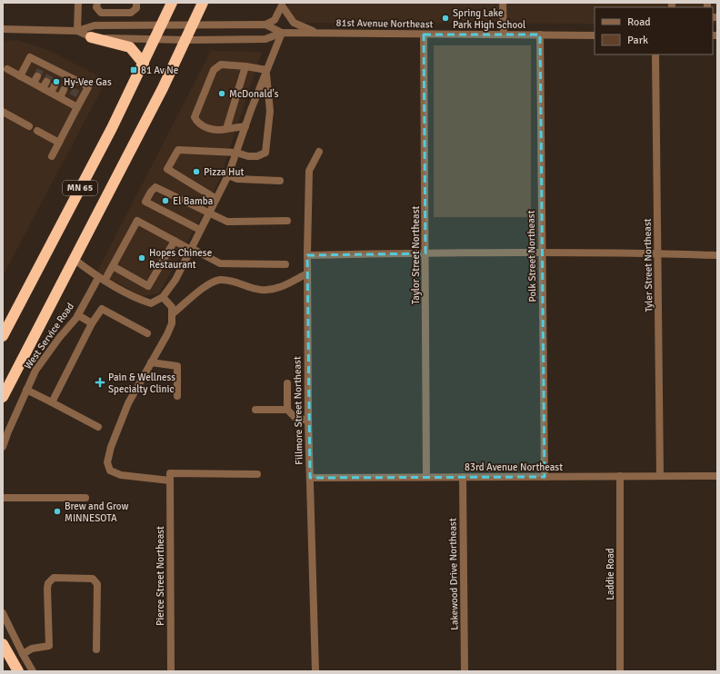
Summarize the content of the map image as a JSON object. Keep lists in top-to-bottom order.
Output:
{
  "streets": {
    "highway": ["MN 65"],
    "street": [
      "81st Avenue Northeast",
      "Taylor Street Northeast",
      "Polk Street Northeast",
      "Tyler Street Northeast",
      "West Service Road",
      "Fillmore Street Northeast",
      "83rd Avenue Northeast",
      "Lakewood Drive Northeast",
      "Laddie Road",
      "Pierce Street Northeast"
    ]
  },
  "crossings": [
    ["81st Avenue Northeast", "MN 65"],
    ["81st Avenue Northeast", "Taylor Street Northeast"],
    ["81st Avenue Northeast", "Polk Street Northeast"],
    ["Taylor Street Northeast", "83rd Avenue Northeast"],
    ["Polk Street Northeast", "83rd Avenue Northeast"],
    ["Tyler Street Northeast", "83rd Avenue Northeast"],
    ["Fillmore Street Northeast", "83rd Avenue Northeast"],
    ["83rd Avenue Northeast", "Lakewood Drive Northeast"],
    ["83rd Avenue Northeast", "Laddie Road"]
  ],
  "places": {
    "other": [
      "Spring Lake Park High School",
      "Hy-Vee Gas",
      "McDonald's",
      "Pizza Hut",
      "El Bamba",
      "Hopes Chinese Restaurant",
      "Brew and Grow MINNESOTA"
    ],
    "transit": ["81 Av Ne"],
    "health": ["Pain & Wellness Specialty Clinic"]
  },
  "legend": ["Road", "Park"]
}
